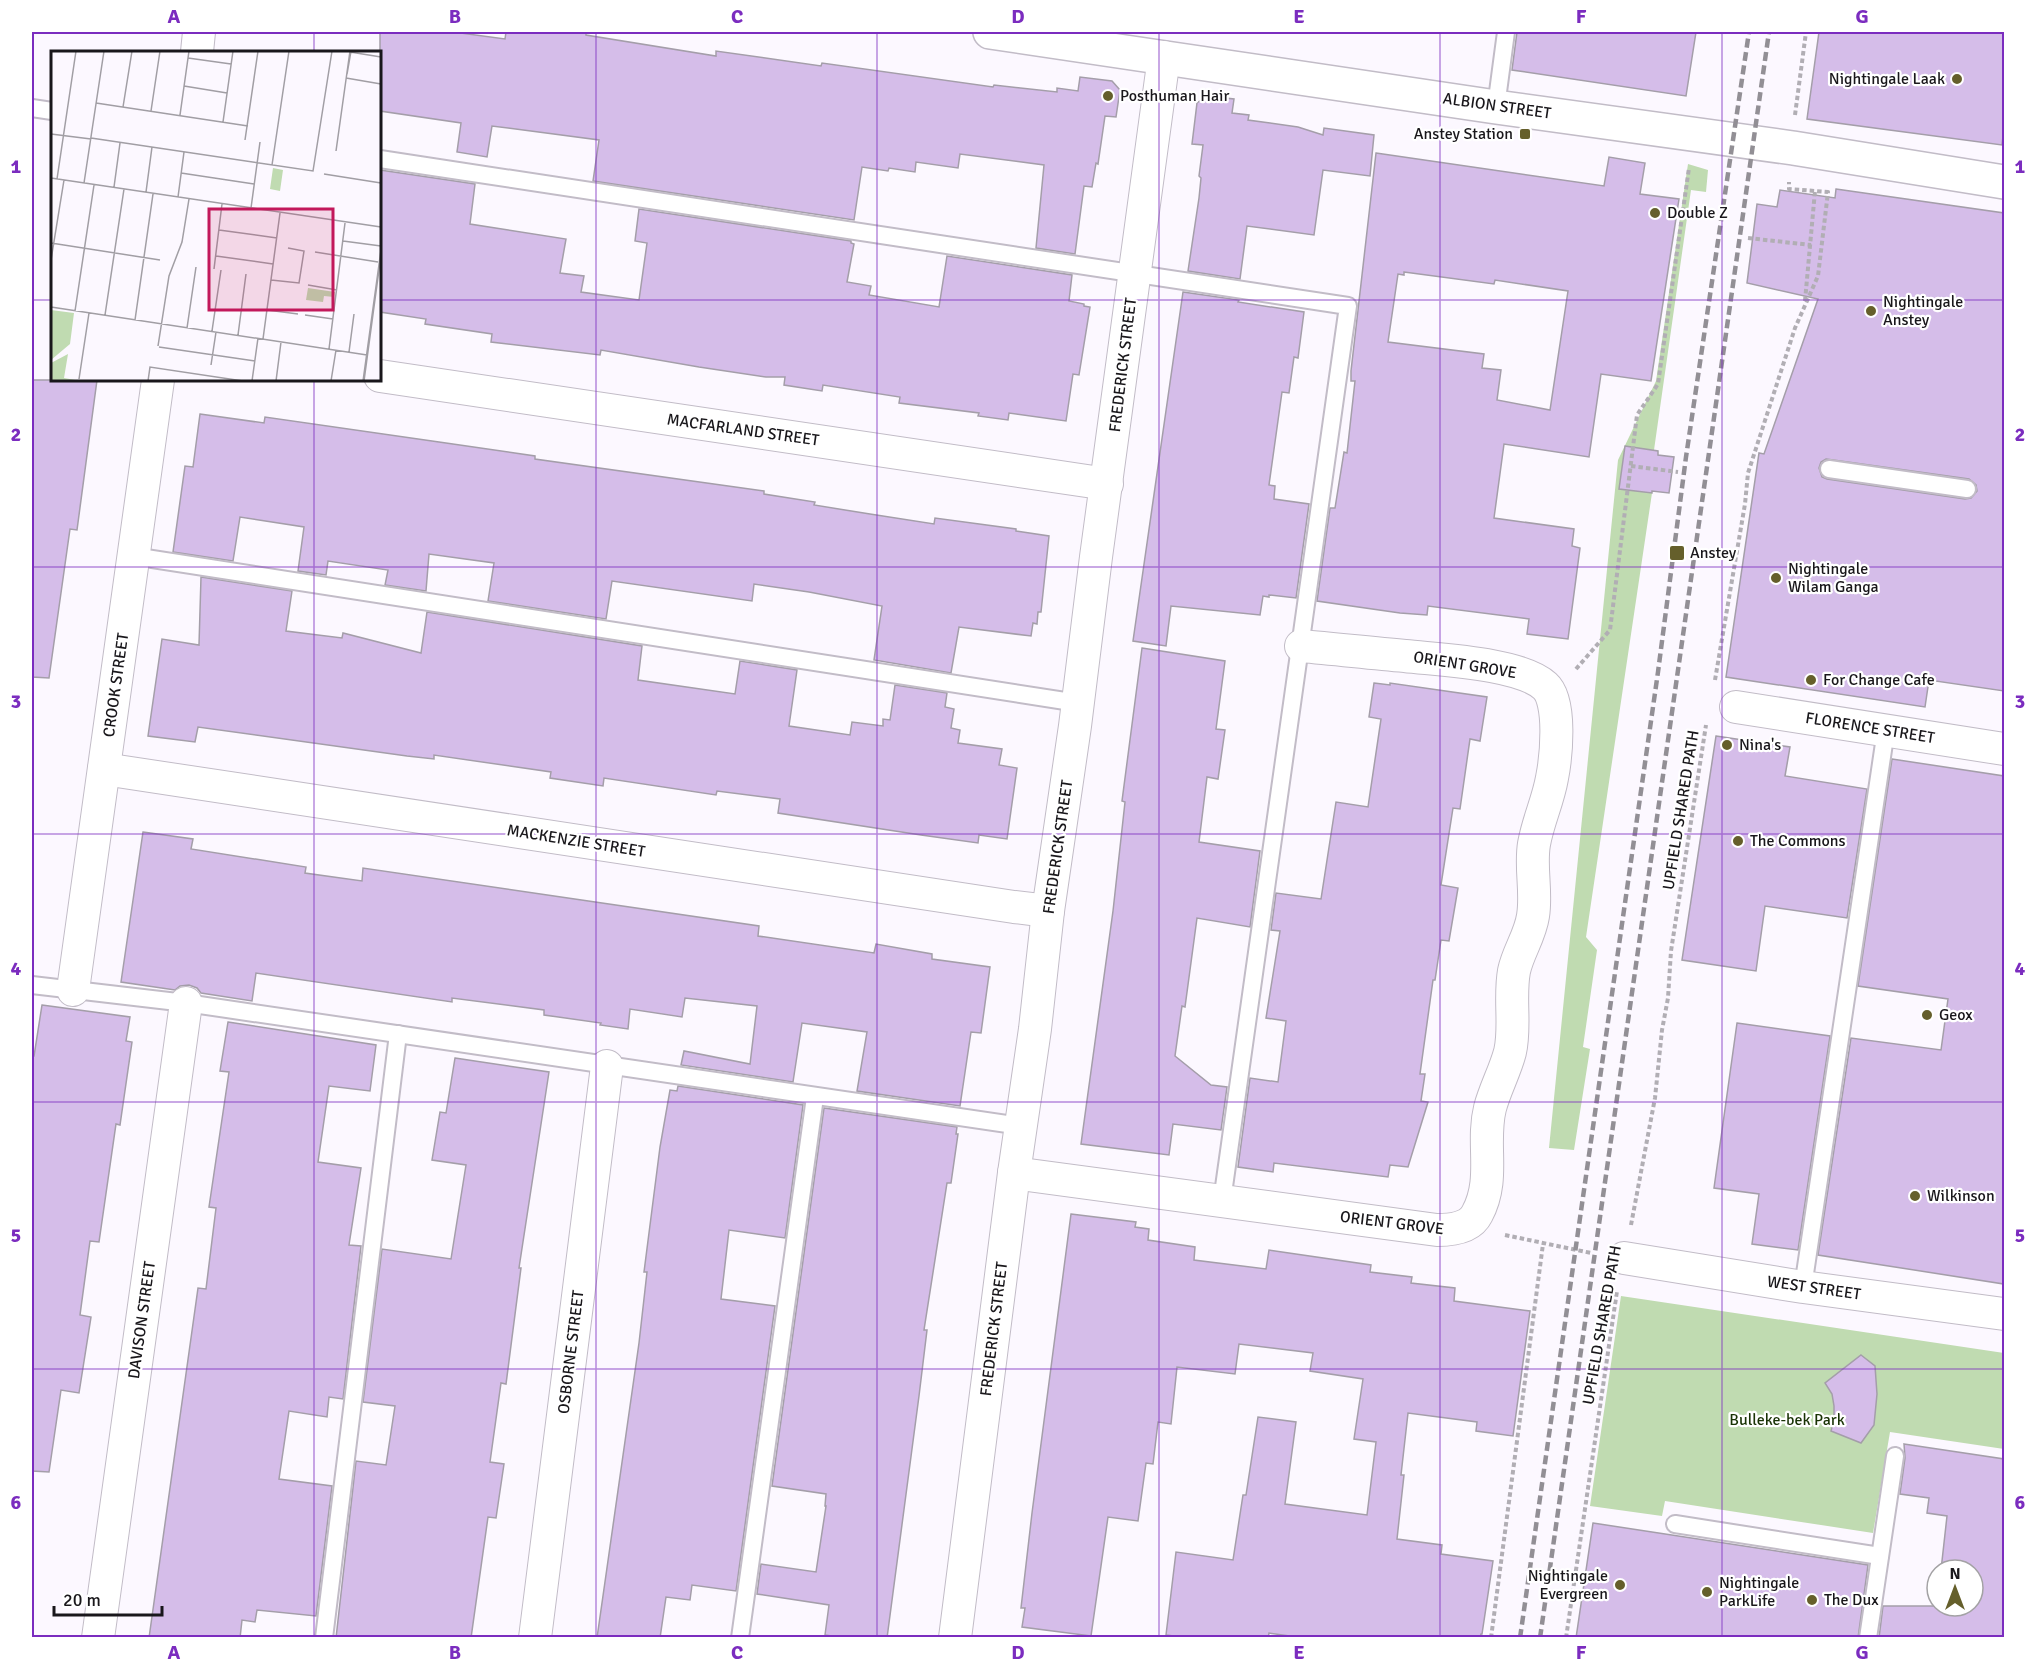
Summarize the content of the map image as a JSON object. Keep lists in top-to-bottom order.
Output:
{
  "streets": {
    "street": [
      "ALBION STREET",
      "FREDERICK STREET",
      "MACFARLAND STREET",
      "ORIENT GROVE",
      "CROOK STREET",
      "FLORENCE STREET",
      "MACKENZIE STREET",
      "WEST STREET",
      "DAVISON STREET",
      "OSBORNE STREET"
    ],
    "path": ["UPFIELD SHARED PATH"]
  },
  "crossings": [
    ["ALBION STREET", "FREDERICK STREET"],
    ["FREDERICK STREET", "MACFARLAND STREET"],
    ["FREDERICK STREET", "ORIENT GROVE"],
    ["FREDERICK STREET", "MACKENZIE STREET"],
    ["CROOK STREET", "MACKENZIE STREET"],
    ["UPFIELD SHARED PATH", "WEST STREET"]
  ],
  "parks": ["Bulleke-bek Park"],
  "places": {
    "other": [
      "Nightingale Laak",
      "Posthuman Hair",
      "Double Z",
      "Nightingale Anstey",
      "Nightingale Wilam Ganga",
      "For Change Cafe",
      "Nina's",
      "The Commons",
      "Geox",
      "Wilkinson",
      "Nightingale Evergreen",
      "Nightingale ParkLife",
      "The Dux"
    ],
    "transit": ["Anstey Station", "Anstey"]
  },
  "scale_bar": "20 m",
  "north": "top",
  "grid": {
    "columns": [
      "A",
      "B",
      "C",
      "D",
      "E",
      "F",
      "G"
    ],
    "rows": [
      "1",
      "2",
      "3",
      "4",
      "5",
      "6"
    ]
  }
}
